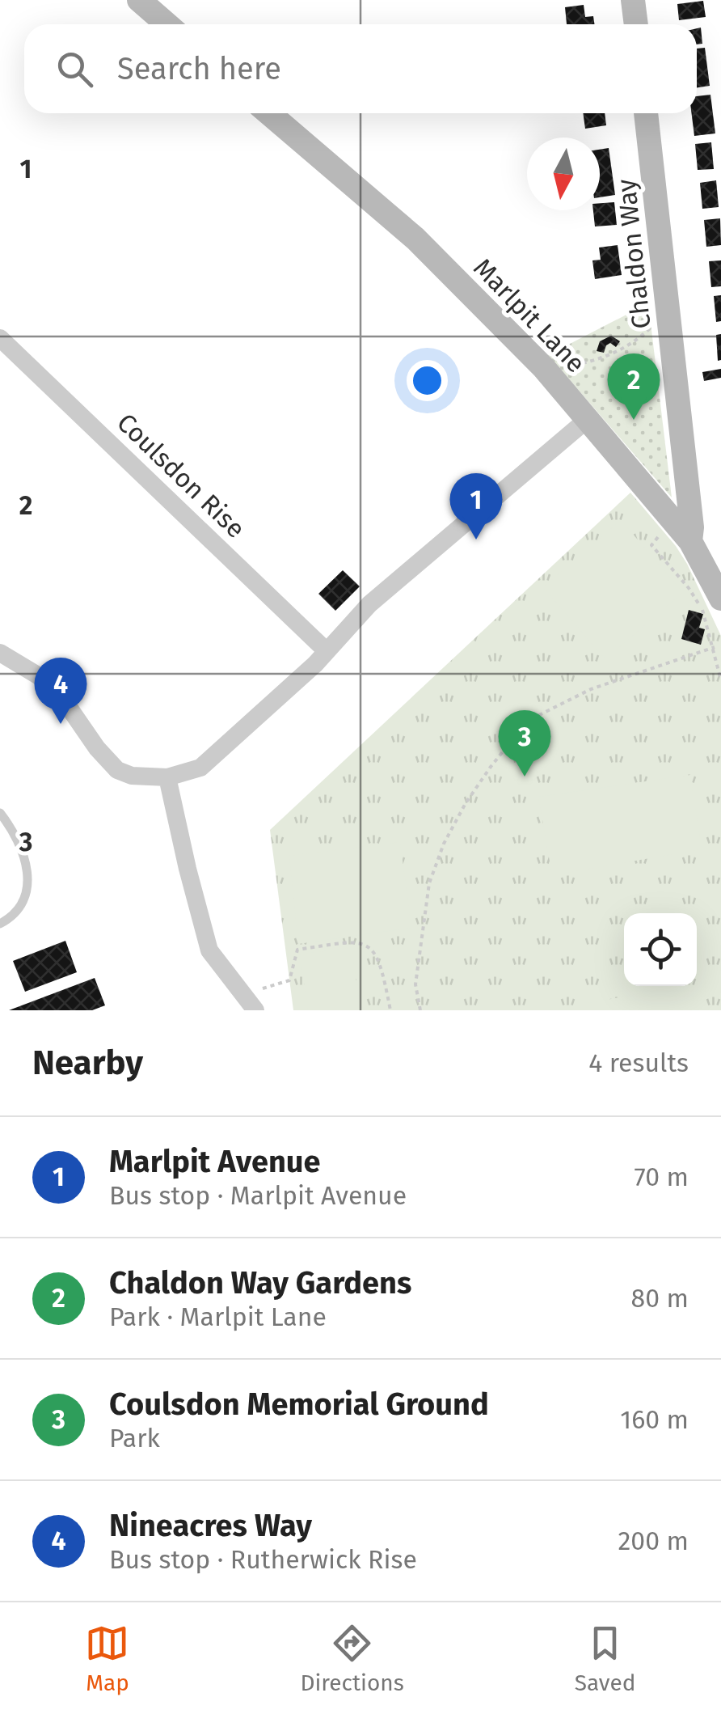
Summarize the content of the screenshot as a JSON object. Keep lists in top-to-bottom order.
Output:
{
  "streets": {
    "main road": ["Chaldon Way", "Marlpit Lane"],
    "street": ["Coulsdon Rise"]
  },
  "crossings": [
    ["Chaldon Way", "Marlpit Lane"]
  ],
  "north": "bottom",
  "page": {
    "search": "Search here",
    "pins": [
      "2",
      "1",
      "4",
      "3"
    ],
    "heading": ["Nearby", "4 results"],
    "list": [
      {
        "mark": "1",
        "name": "Marlpit Avenue",
        "note": "Bus stop · Marlpit Avenue",
        "value": "70 m"
      },
      {
        "mark": "2",
        "name": "Chaldon Way Gardens",
        "note": "Park · Marlpit Lane",
        "value": "80 m"
      },
      {
        "mark": "3",
        "name": "Coulsdon Memorial Ground",
        "note": "Park",
        "value": "160 m"
      },
      {
        "mark": "4",
        "name": "Nineacres Way",
        "note": "Bus stop · Rutherwick Rise",
        "value": "200 m"
      }
    ],
    "nav": ["Map", "Directions", "Saved"]
  },
  "grid": {
    "rows": ["1", "2", "3"]
  }
}
